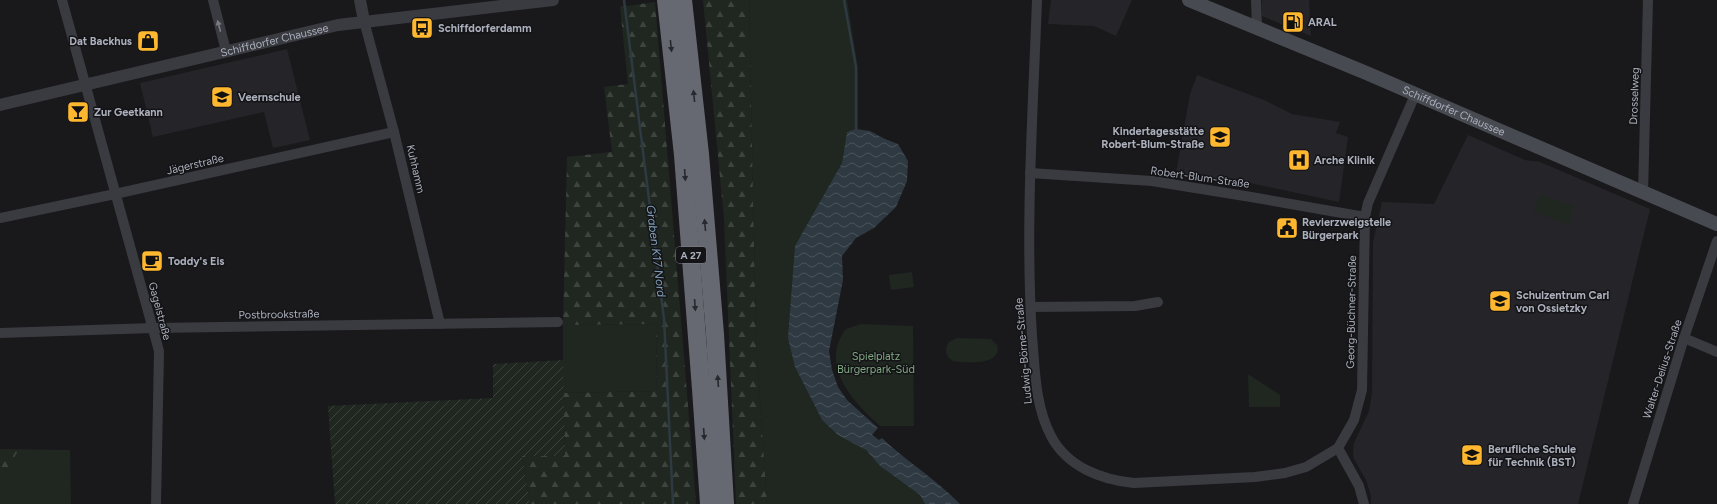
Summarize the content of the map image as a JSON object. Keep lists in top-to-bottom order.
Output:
{
  "streets": {
    "highway": ["A 27"],
    "main road": ["Schiffdorfer Chaussee"],
    "street": [
      "Drosselweg",
      "Jägerstraße",
      "Kuhhamm",
      "Robert-Blum-Straße",
      "Gagelstraße",
      "Georg-Büchner-Straße",
      "Postbrookstraße",
      "Ludwig-Börne-Straße",
      "Walter-Delius-Straße"
    ]
  },
  "crossings": [
    ["Schiffdorfer Chaussee", "Drosselweg"],
    ["Schiffdorfer Chaussee", "Kuhhamm"],
    ["Schiffdorfer Chaussee", "Gagelstraße"],
    ["Schiffdorfer Chaussee", "Georg-Büchner-Straße"],
    ["Jägerstraße", "Kuhhamm"],
    ["Jägerstraße", "Gagelstraße"],
    ["Kuhhamm", "Postbrookstraße"],
    ["Robert-Blum-Straße", "Georg-Büchner-Straße"],
    ["Robert-Blum-Straße", "Ludwig-Börne-Straße"],
    ["Gagelstraße", "Postbrookstraße"],
    ["Georg-Büchner-Straße", "Ludwig-Börne-Straße"]
  ],
  "water": ["Graben K17 Nord"],
  "parks": ["Spielplatz Bürgerpark-Süd"],
  "places": {
    "fuel station": ["ARAL"],
    "bus stop": ["Schiffdorferdamm"],
    "shop": ["Dat Backhus"],
    "school or university": [
      "Veernschule",
      "Kindertagesstätte Robert-Blum-Straße",
      "Schulzentrum Carl von Ossietzky",
      "Berufliche Schule für Technik (BST)"
    ],
    "bar": ["Zur Geetkann"],
    "hospital": ["Arche Klinik"],
    "public building": ["Revierzweigstelle Bürgerpark"],
    "cafe": ["Toddy's Eis"]
  }
}
